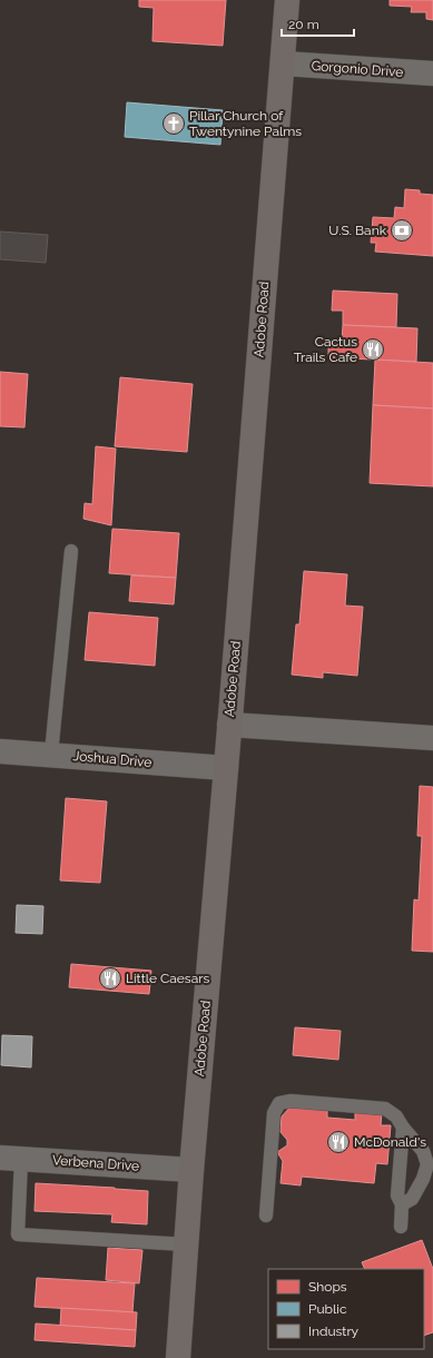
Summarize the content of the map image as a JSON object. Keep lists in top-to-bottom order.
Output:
{
  "streets": {
    "main road": ["Adobe Road"],
    "street": ["Gorgonio Drive", "Joshua Drive", "Verbena Drive"]
  },
  "crossings": [
    ["Gorgonio Drive", "Adobe Road"],
    ["Adobe Road", "Joshua Drive"],
    ["Adobe Road", "Verbena Drive"]
  ],
  "places": {
    "church": ["Pillar Church of Twentynine Palms"],
    "bank": ["U.S. Bank"],
    "restaurant": ["Cactus Trails Cafe", "Little Caesars", "McDonald's"]
  },
  "legend": ["Shops", "Public", "Industry"],
  "scale_bar": "20 m"
}
